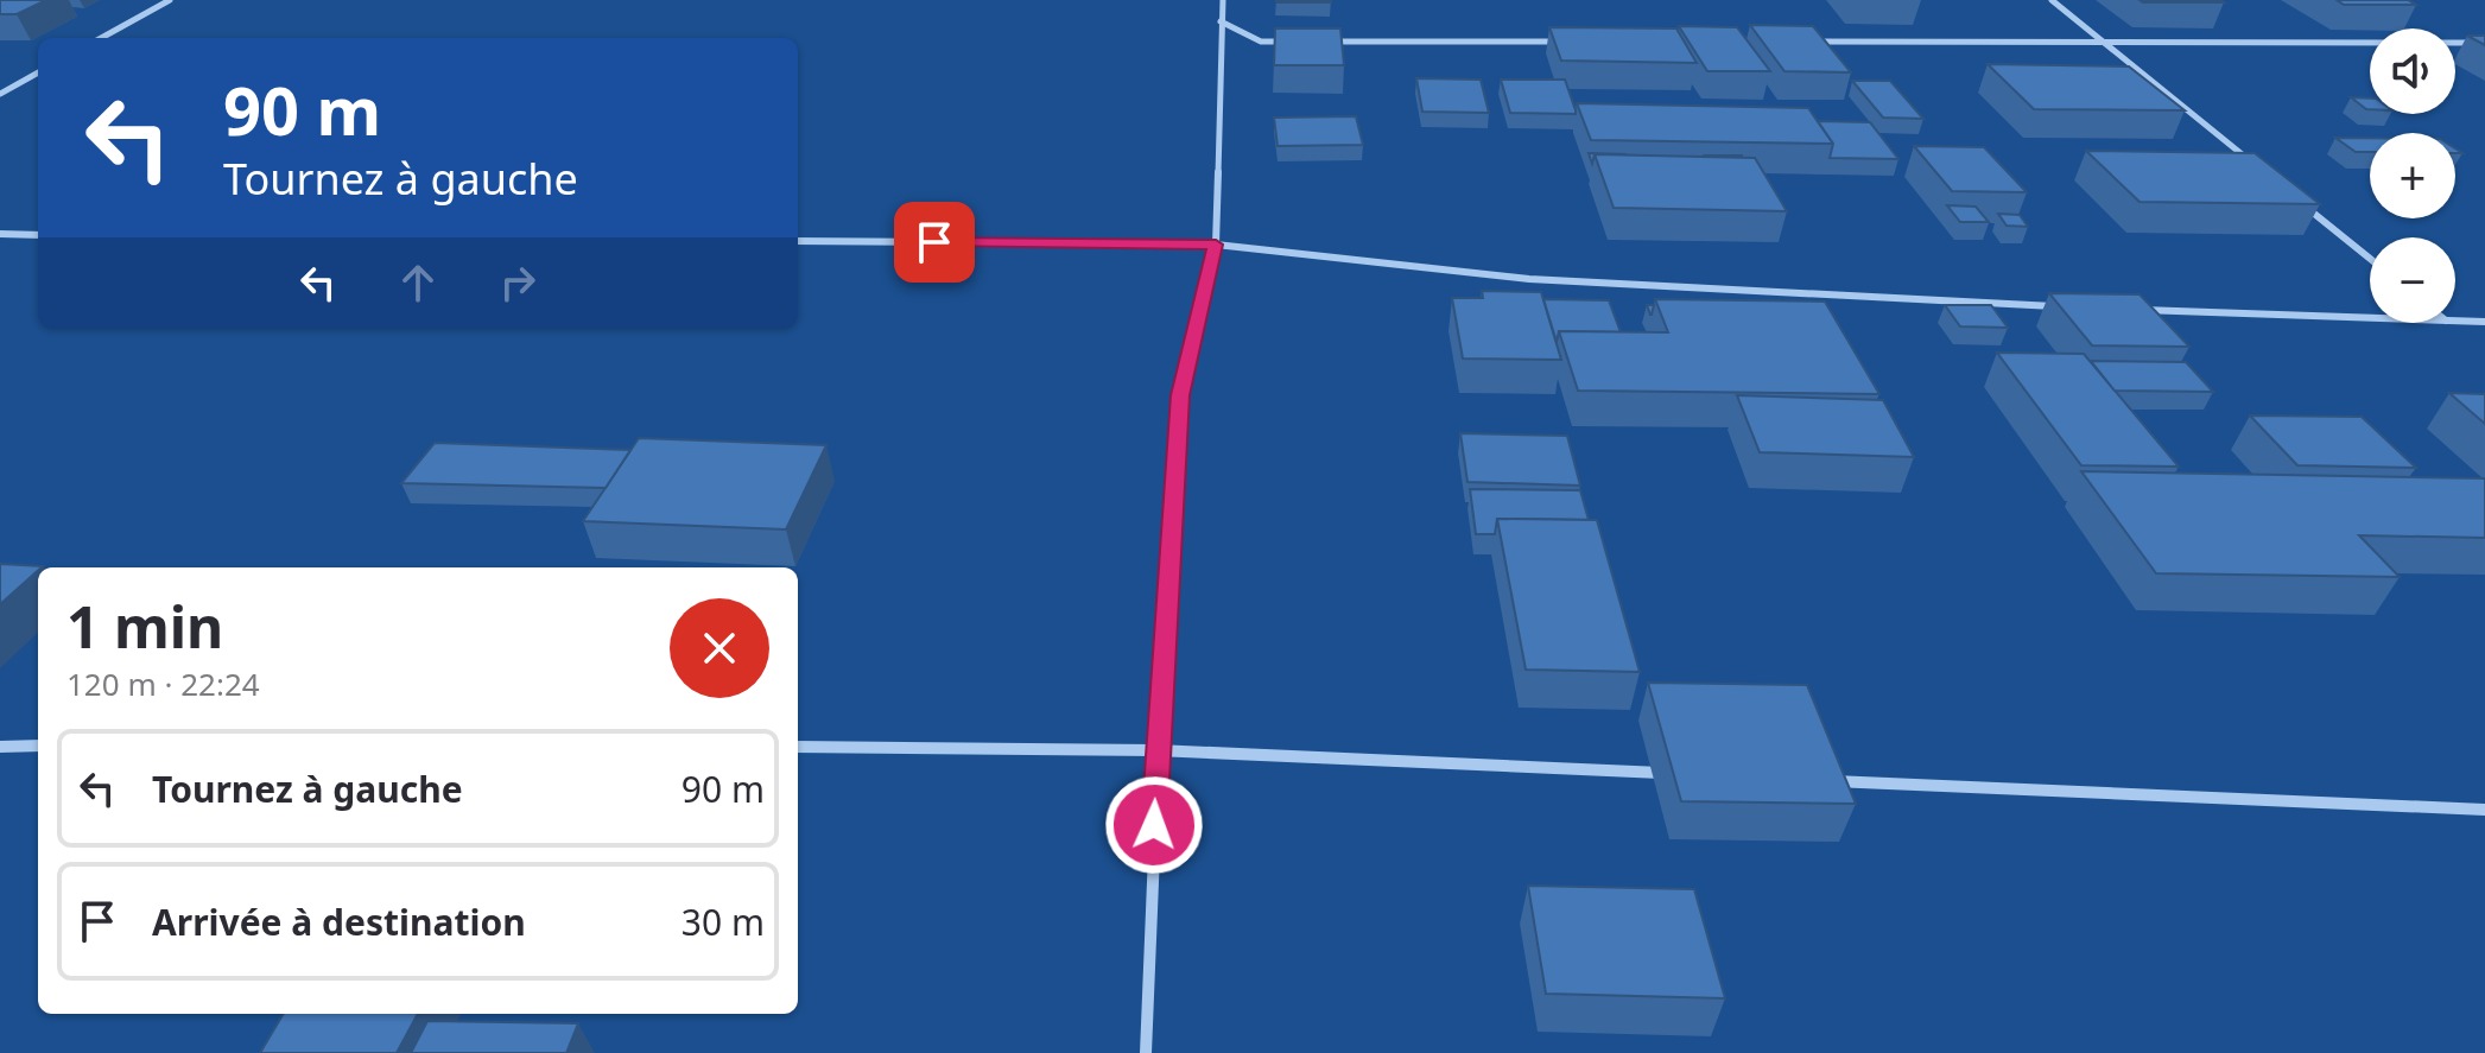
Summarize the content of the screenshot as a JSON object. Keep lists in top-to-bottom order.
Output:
{
  "page": {
    "map_buttons": ["+", "−"],
    "turn": ["90 m", "Tournez à gauche"],
    "heading": ["1 min", "120 m · 22:24"],
    "list": [
      {
        "name": "Tournez à gauche",
        "value": "90 m"
      },
      {
        "name": "Arrivée à destination",
        "value": "30 m"
      }
    ]
  }
}
